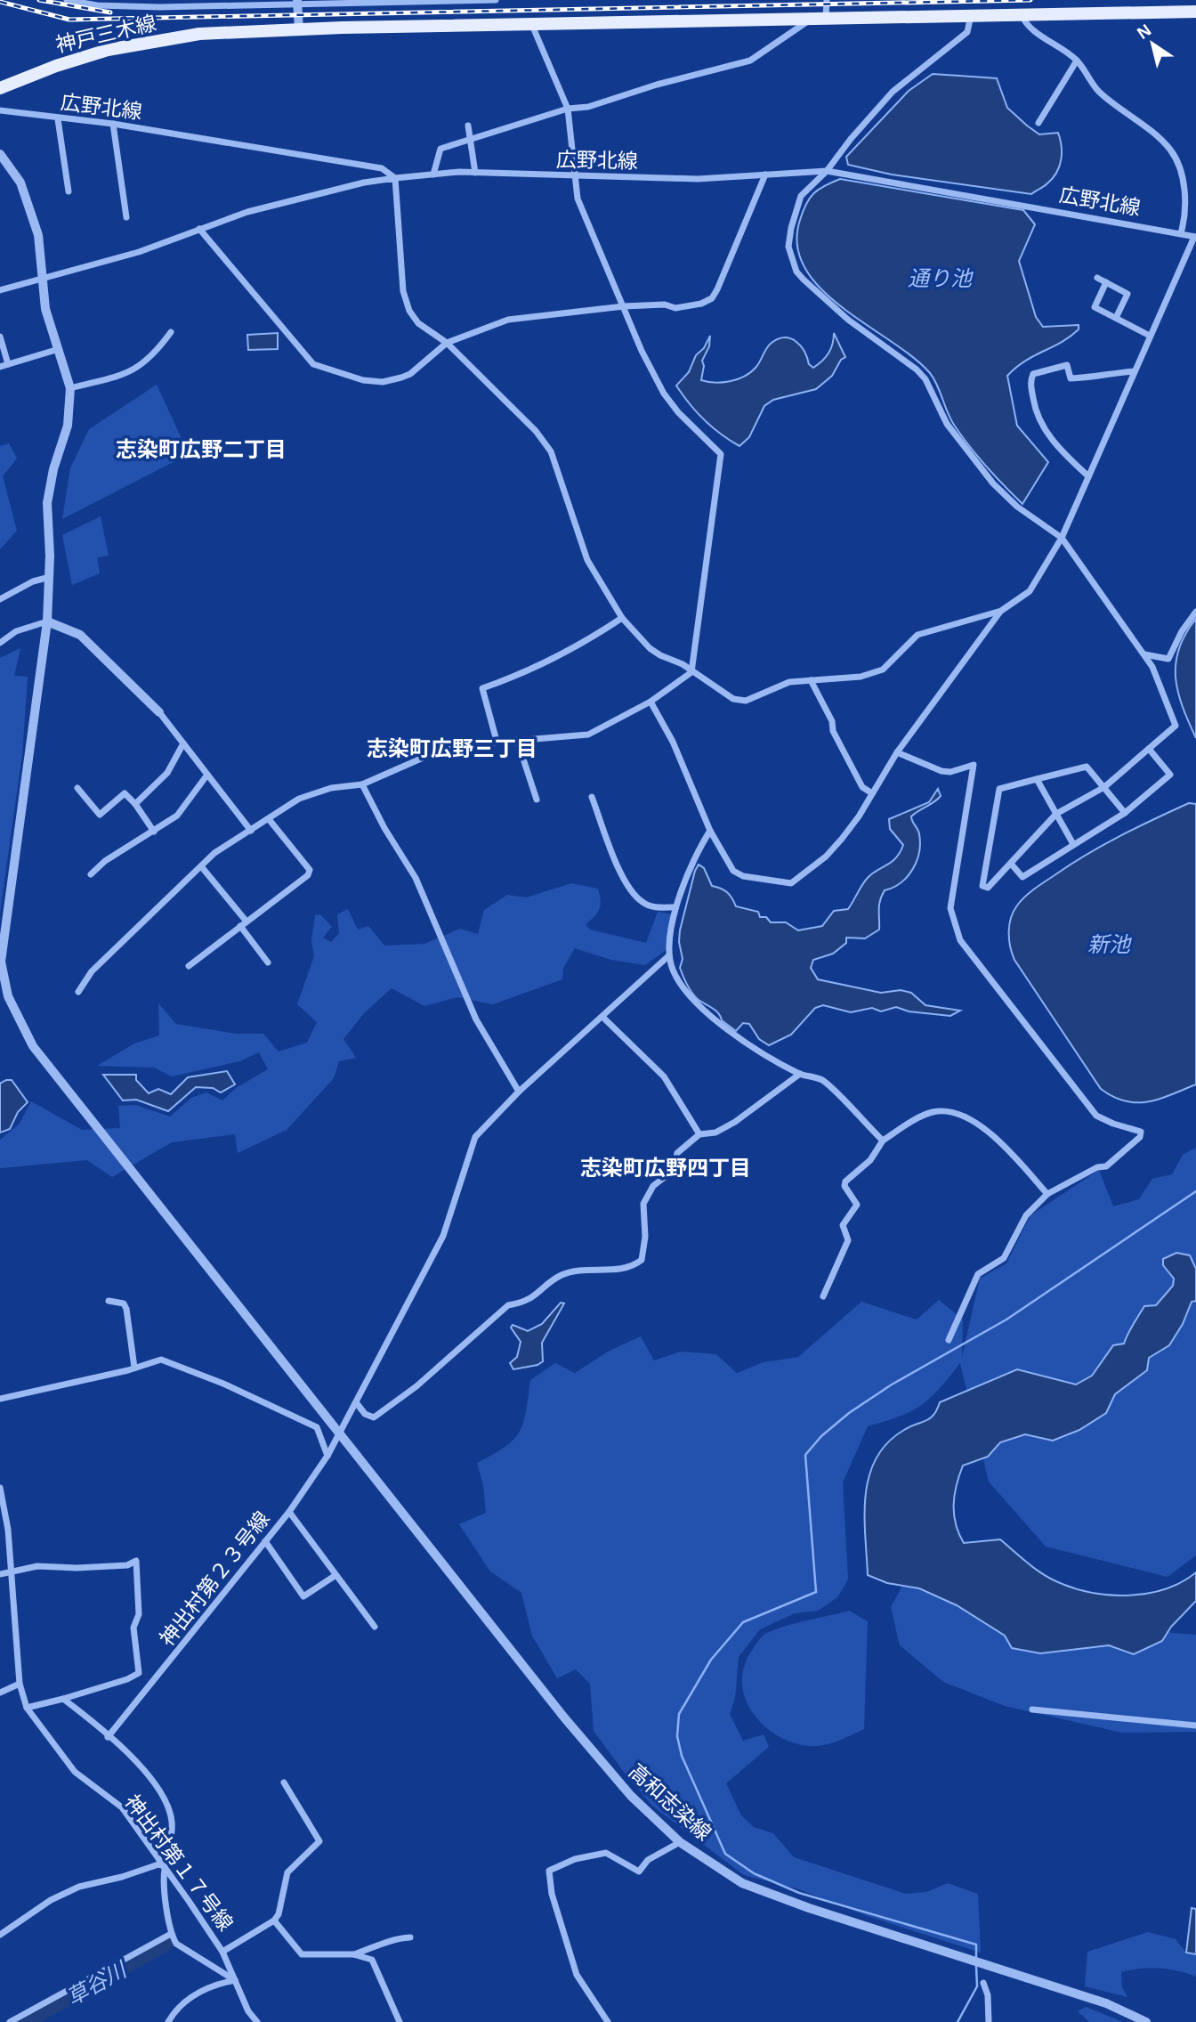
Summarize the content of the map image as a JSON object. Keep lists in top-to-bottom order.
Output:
{
  "streets": {
    "main road": ["神戸三木線"],
    "street": [
      "広野北線",
      "神出村第２３号線",
      "高和志染線",
      "神出村第１７号線"
    ]
  },
  "crossings": [
    ["神出村第２３号線", "高和志染線"]
  ],
  "districts": ["志染町広野二丁目", "志染町広野三丁目", "志染町広野四丁目"],
  "water": ["通り池", "新池", "草谷川"],
  "north": "top left"
}
